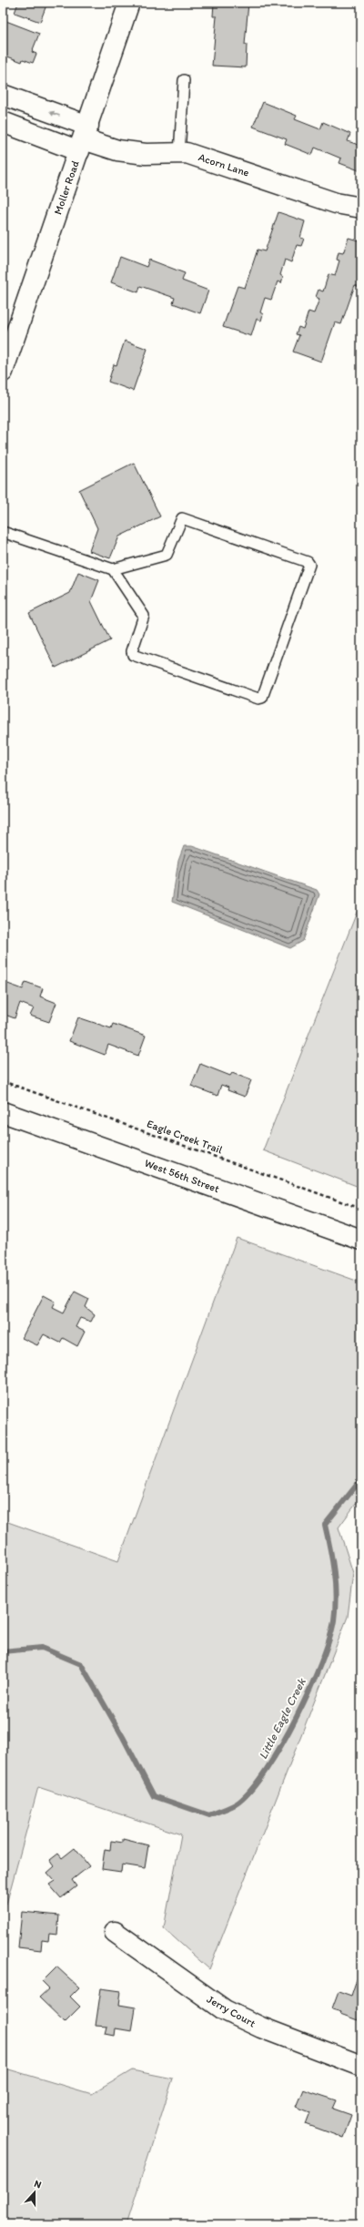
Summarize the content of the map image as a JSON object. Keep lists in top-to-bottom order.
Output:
{
  "streets": {
    "street": [
      "Acorn Lane",
      "Moller Road",
      "West 56th Street",
      "Jerry Court"
    ],
    "path": ["Eagle Creek Trail"]
  },
  "crossings": [
    ["Acorn Lane", "Moller Road"]
  ],
  "water": ["Little Eagle Creek"],
  "north": "top"
}
